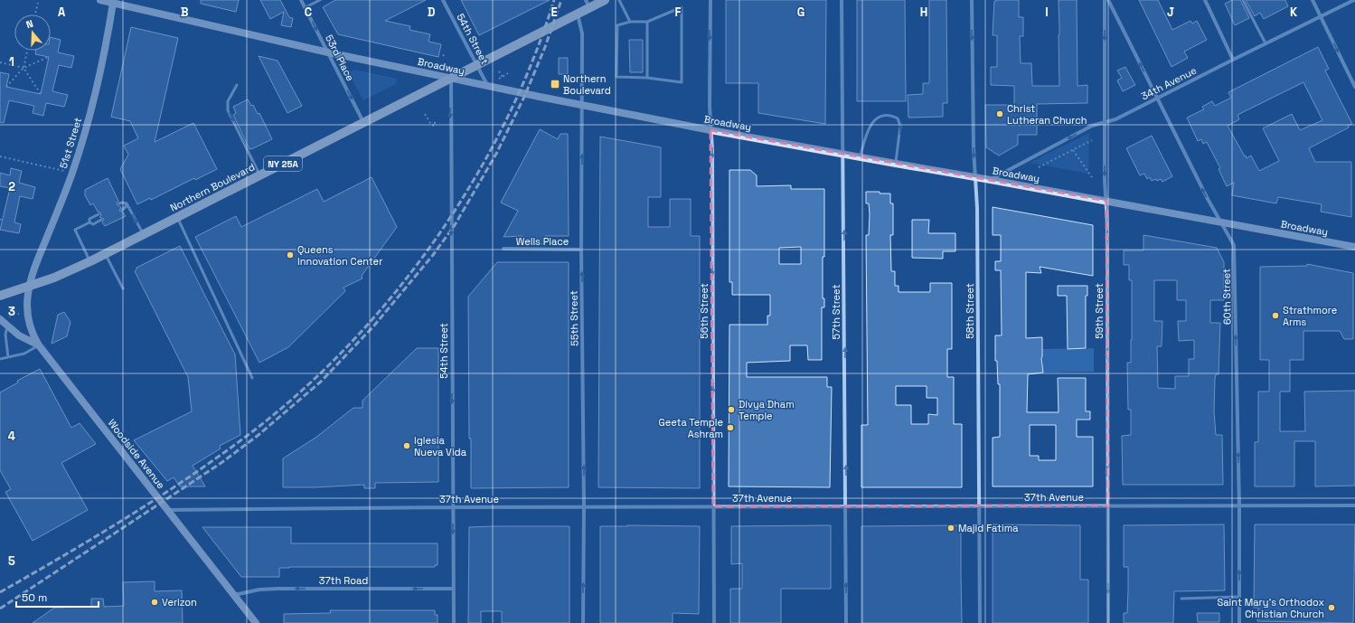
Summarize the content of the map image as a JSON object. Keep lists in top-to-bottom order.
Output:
{
  "streets": {
    "main road": [
      "Broadway",
      "51st Street",
      "NY 25A",
      "Northern Boulevard",
      "Woodside Avenue"
    ],
    "street": [
      "54th Street",
      "53rd Place",
      "34th Avenue",
      "Wells Place",
      "60th Street",
      "56th Street",
      "58th Street",
      "59th Street",
      "57th Street",
      "55th Street",
      "37th Avenue",
      "37th Road"
    ]
  },
  "crossings": [
    ["54th Street", "Broadway"],
    ["54th Street", "Northern Boulevard"],
    ["54th Street", "37th Avenue"],
    ["54th Street", "37th Road"],
    ["53rd Place", "Broadway"],
    ["53rd Place", "Northern Boulevard"],
    ["Broadway", "34th Avenue"],
    ["Broadway", "51st Street"],
    ["Broadway", "Northern Boulevard"],
    ["Broadway", "60th Street"],
    ["Broadway", "56th Street"],
    ["Broadway", "58th Street"],
    ["Broadway", "59th Street"],
    ["Broadway", "57th Street"],
    ["Broadway", "55th Street"],
    ["34th Avenue", "60th Street"],
    ["34th Avenue", "59th Street"],
    ["51st Street", "Northern Boulevard"],
    ["51st Street", "Woodside Avenue"],
    ["Northern Boulevard", "55th Street"],
    ["Northern Boulevard", "Woodside Avenue"],
    ["Wells Place", "55th Street"],
    ["60th Street", "37th Avenue"],
    ["56th Street", "37th Avenue"],
    ["58th Street", "37th Avenue"],
    ["59th Street", "37th Avenue"],
    ["57th Street", "37th Avenue"],
    ["55th Street", "37th Avenue"],
    ["Woodside Avenue", "37th Avenue"],
    ["Woodside Avenue", "37th Road"]
  ],
  "one_way": [
    "54th Street",
    "53rd Place",
    "60th Street",
    "56th Street",
    "59th Street",
    "57th Street",
    "55th Street",
    "37th Road"
  ],
  "places": {
    "transit": ["Northern Boulevard"],
    "other": [
      "Christ Lutheran Church",
      "Queens Innovation Center",
      "Strathmore Arms",
      "Divya Dham Temple",
      "Geeta Temple Ashram",
      "Iglesia Nueva Vida",
      "Majid Fatima",
      "Verizon",
      "Saint Mary's Orthodox Christian Church"
    ]
  },
  "scale_bar": "50 m",
  "north": "top",
  "grid": {
    "columns": [
      "A",
      "B",
      "C",
      "D",
      "E",
      "F",
      "G",
      "H",
      "I",
      "J",
      "K"
    ],
    "rows": [
      "1",
      "2",
      "3",
      "4",
      "5"
    ]
  }
}
